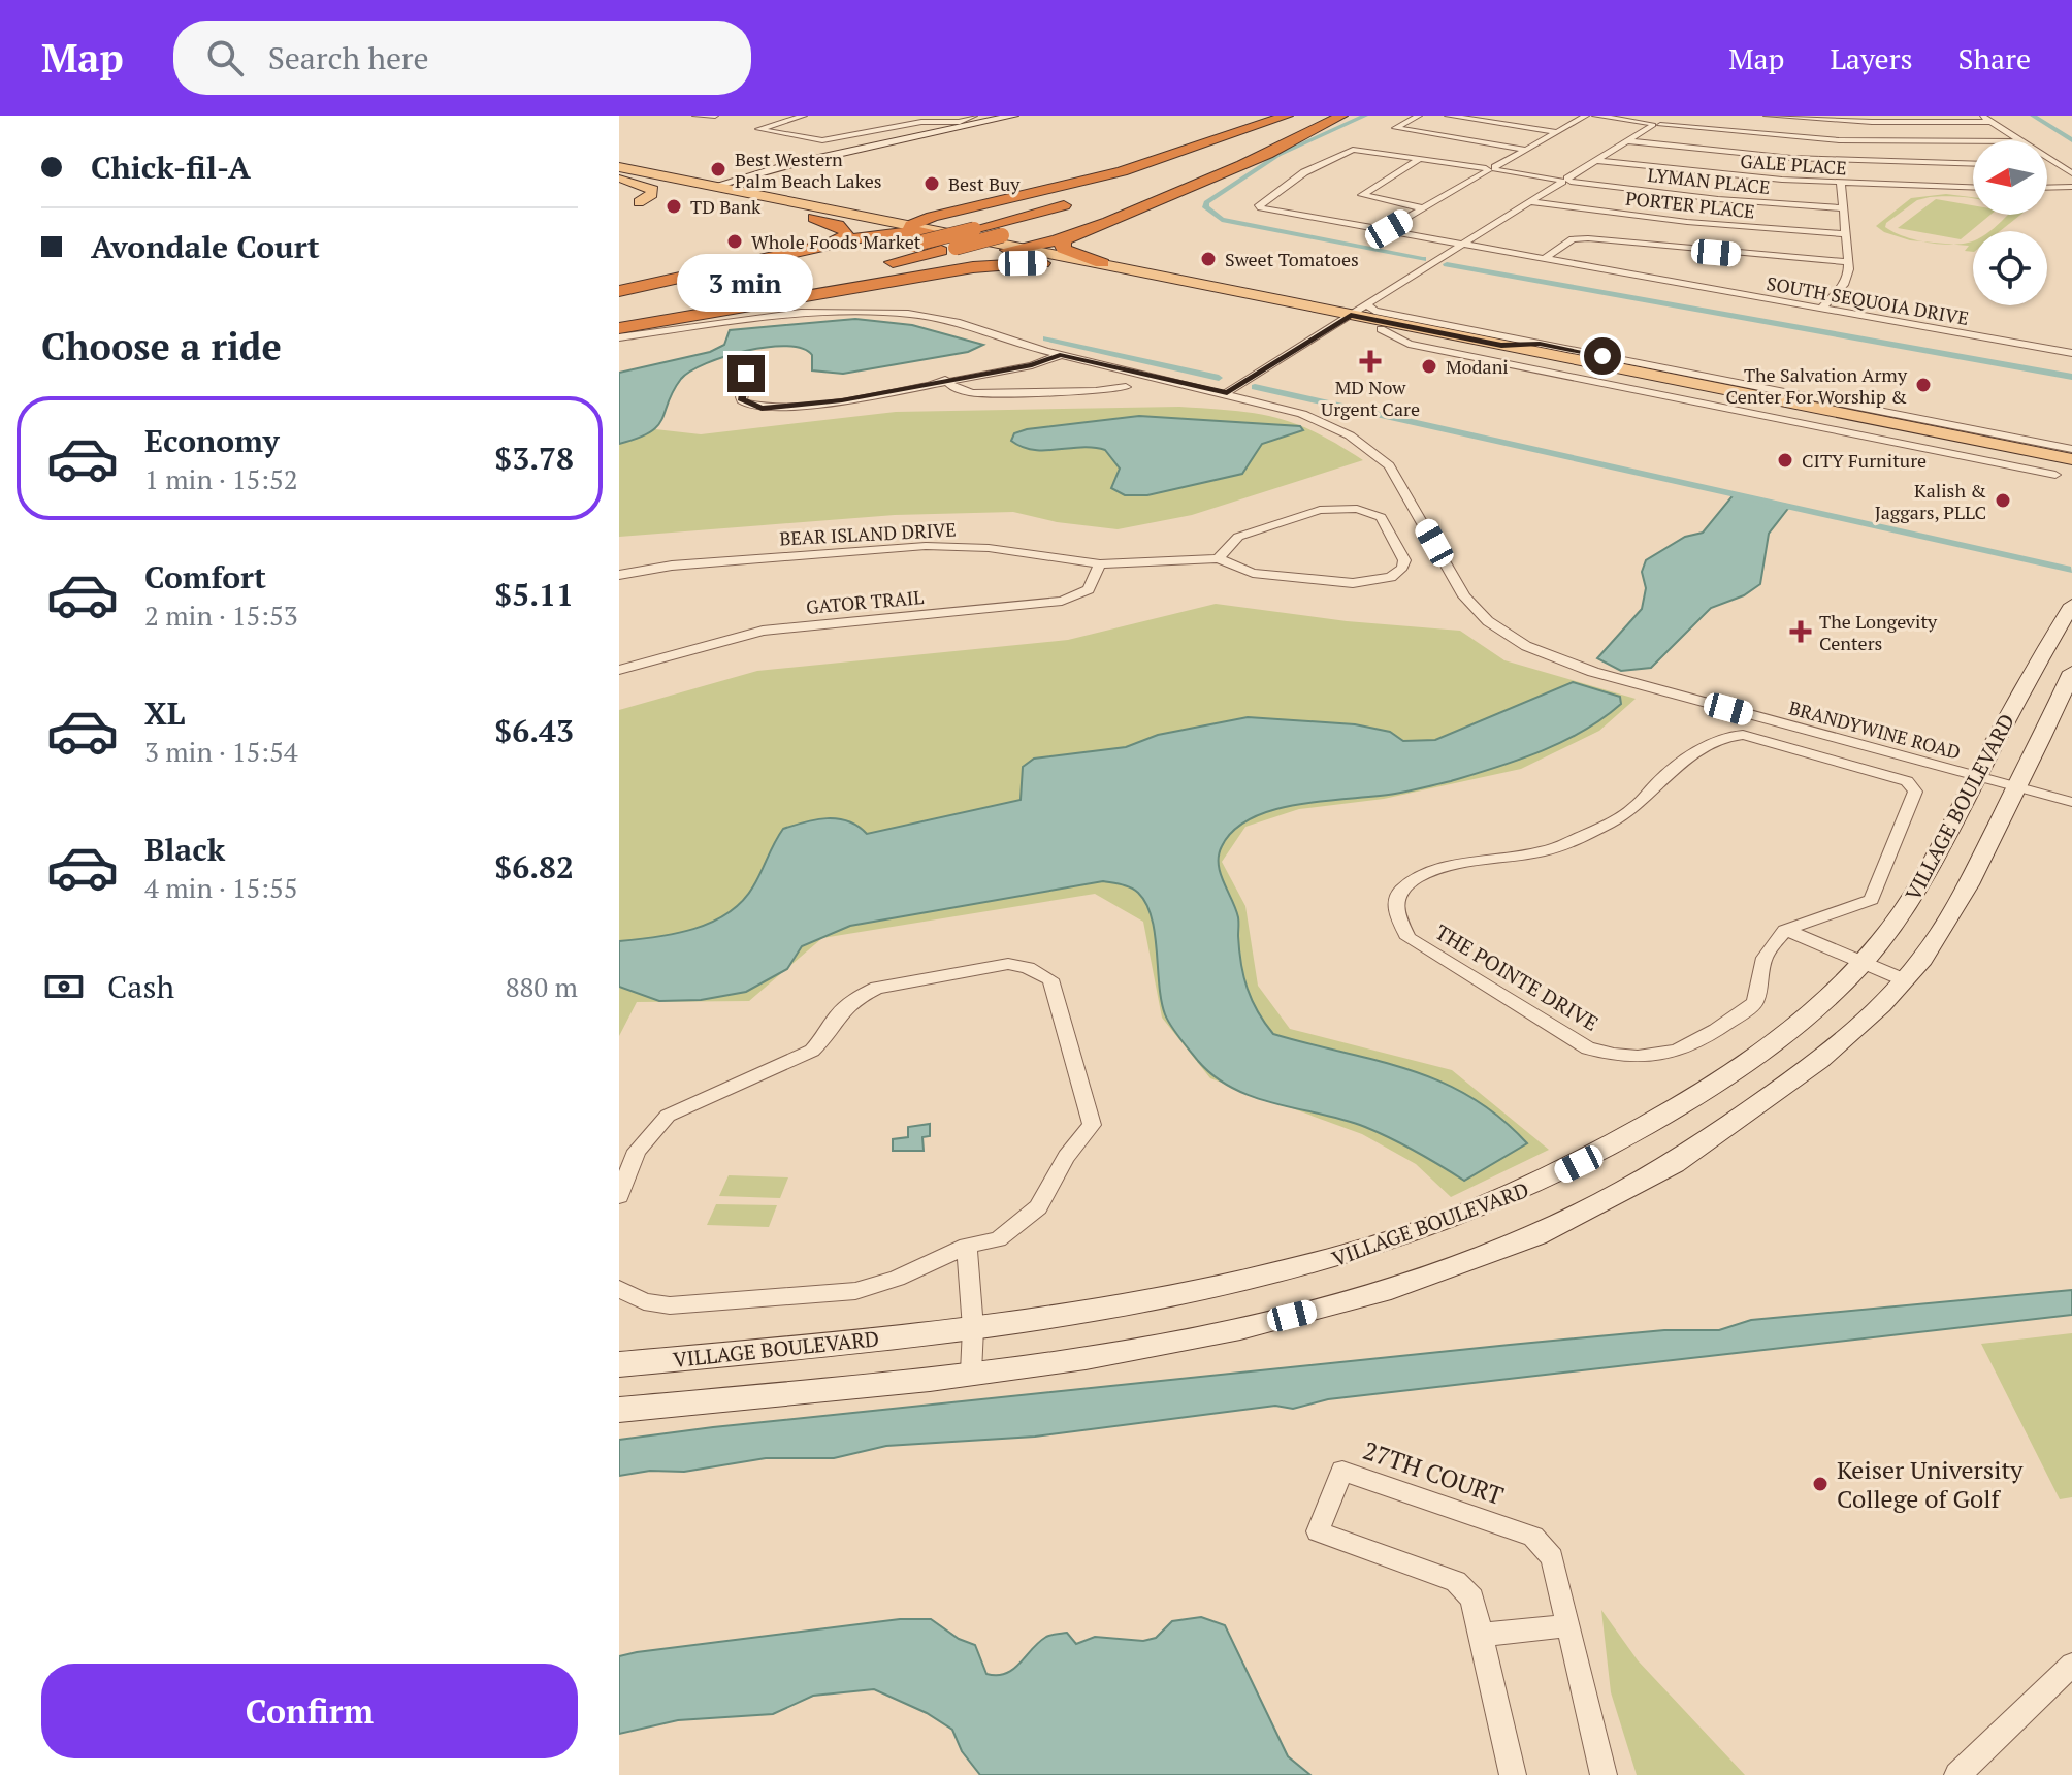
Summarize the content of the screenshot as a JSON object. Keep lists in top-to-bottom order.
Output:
{
  "streets": {
    "street": [
      "GALE PLACE",
      "LYMAN PLACE",
      "PORTER PLACE",
      "SOUTH SEQUOIA DRIVE",
      "BEAR ISLAND DRIVE",
      "GATOR TRAIL",
      "BRANDYWINE ROAD",
      "VILLAGE BOULEVARD",
      "THE POINTE DRIVE",
      "27TH COURT"
    ]
  },
  "crossings": [
    ["LYMAN PLACE", "SOUTH SEQUOIA DRIVE"],
    ["BEAR ISLAND DRIVE", "GATOR TRAIL"],
    ["BRANDYWINE ROAD", "VILLAGE BOULEVARD"]
  ],
  "places": {
    "other": [
      "Best Western Palm Beach Lakes",
      "Best Buy",
      "TD Bank",
      "Whole Foods Market",
      "Sweet Tomatoes",
      "Modani",
      "The Salvation Army Center For Worship &",
      "CITY Furniture",
      "Kalish & Jaggars, PLLC",
      "Keiser University College of Golf"
    ],
    "health": ["MD Now Urgent Care", "The Longevity Centers"]
  },
  "north": "left",
  "page": {
    "header": "Map",
    "search": "Search here",
    "nav": ["Map", "Layers", "Share"],
    "banner": ["Chick-fil-A", "Avondale Court"],
    "bubble": "3 min",
    "heading": "Choose a ride",
    "list": [
      {
        "name": "Economy",
        "note": "1 min · 15:52",
        "value": "$3.78"
      },
      {
        "name": "Comfort",
        "note": "2 min · 15:53",
        "value": "$5.11"
      },
      {
        "name": "XL",
        "note": "3 min · 15:54",
        "value": "$6.43"
      },
      {
        "name": "Black",
        "note": "4 min · 15:55",
        "value": "$6.82"
      }
    ],
    "pay": ["Cash", "880 m"],
    "buttons": "Confirm"
  }
}
